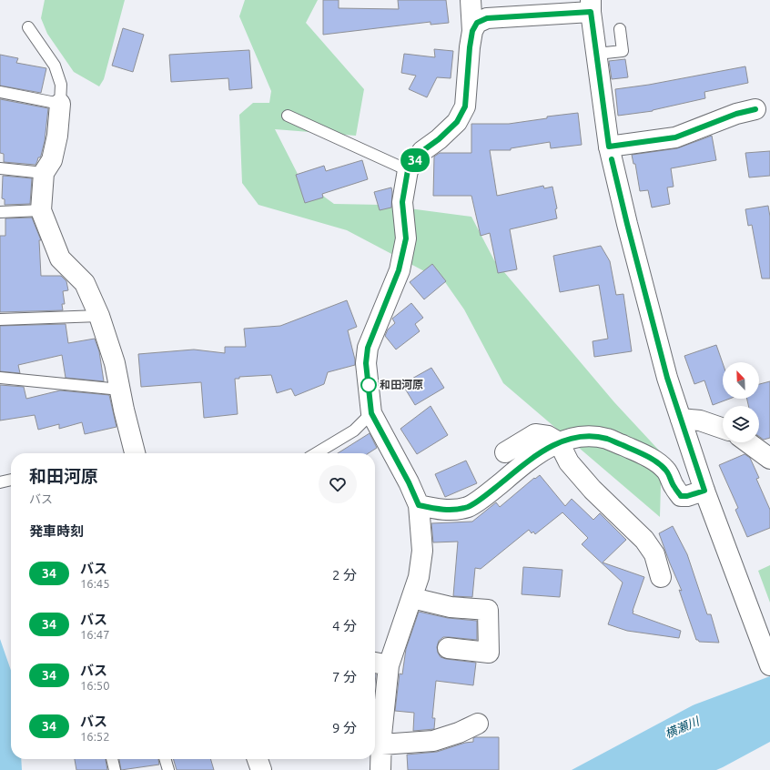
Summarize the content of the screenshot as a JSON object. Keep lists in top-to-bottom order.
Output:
{
  "water": ["横瀬川"],
  "places": ["和田河原"],
  "lines": ["bus line 34"],
  "north": "top left",
  "page": {
    "on_map": "34",
    "heading": [
      ["和田河原", "バス"],
      "発車時刻"
    ],
    "list": [
      {
        "mark": "34",
        "name": "バス",
        "note": "16:45",
        "value": "2 分"
      },
      {
        "mark": "34",
        "name": "バス",
        "note": "16:47",
        "value": "4 分"
      },
      {
        "mark": "34",
        "name": "バス",
        "note": "16:50",
        "value": "7 分"
      },
      {
        "mark": "34",
        "name": "バス",
        "note": "16:52",
        "value": "9 分"
      }
    ]
  }
}
